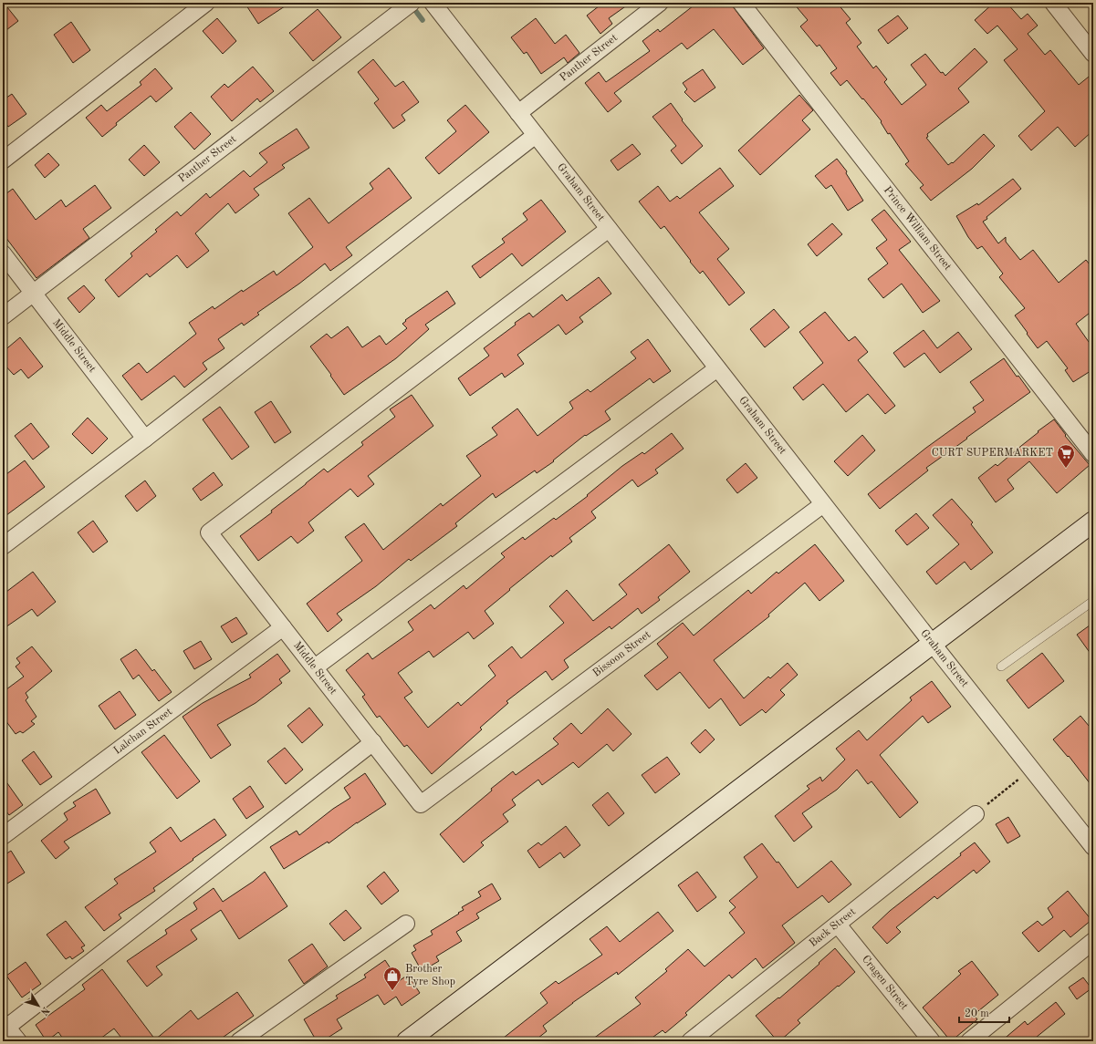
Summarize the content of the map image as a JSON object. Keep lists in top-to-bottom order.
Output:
{
  "streets": {
    "street": [
      "Panther Street",
      "Graham Street",
      "Prince William Street",
      "Middle Street",
      "Bissoon Street",
      "Lalchan Street",
      "Back Street",
      "Cragen Street"
    ]
  },
  "crossings": [
    ["Panther Street", "Graham Street"],
    ["Panther Street", "Middle Street"],
    ["Graham Street", "Middle Street"],
    ["Graham Street", "Bissoon Street"],
    ["Middle Street", "Bissoon Street"],
    ["Middle Street", "Lalchan Street"],
    ["Back Street", "Cragen Street"]
  ],
  "places": {
    "supermarket": ["CURT SUPERMARKET"],
    "shop": ["Brother Tyre Shop"]
  },
  "scale_bar": "20 m",
  "north": "bottom right"
}
